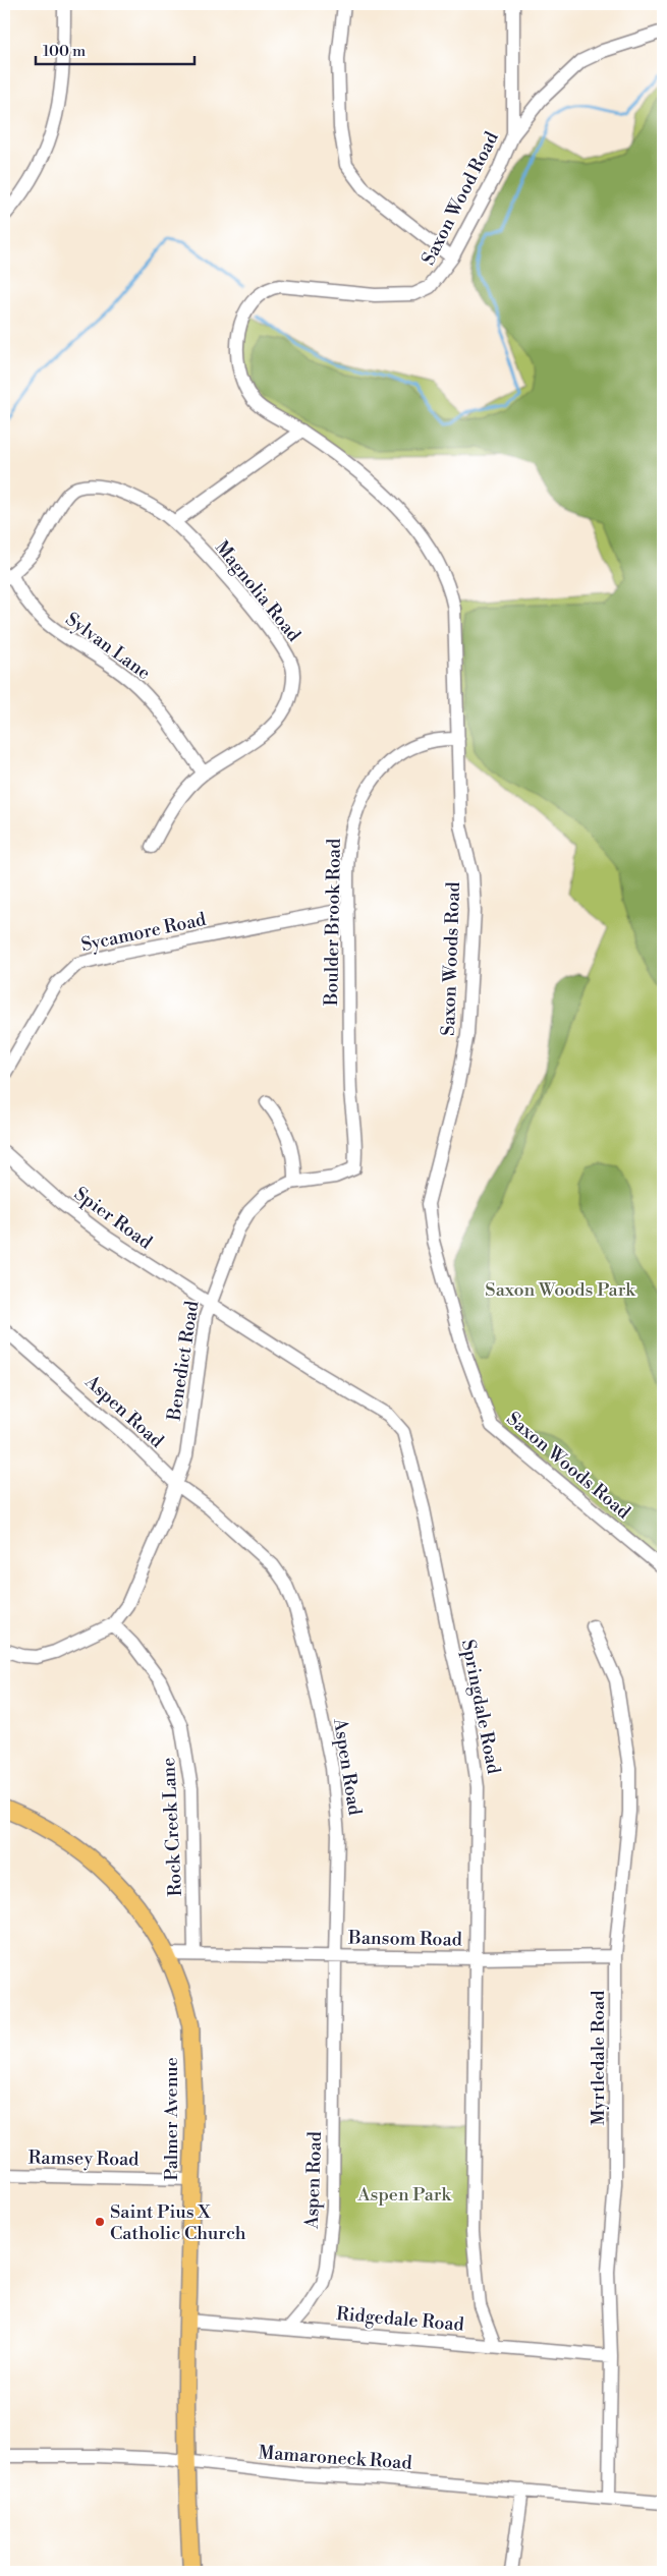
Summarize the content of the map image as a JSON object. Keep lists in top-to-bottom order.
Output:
{
  "streets": {
    "main road": ["Palmer Avenue"],
    "street": [
      "Saxon Wood Road",
      "Magnolia Road",
      "Sylvan Lane",
      "Boulder Brook Road",
      "Sycamore Road",
      "Saxon Woods Road",
      "Spier Road",
      "Benedict Road",
      "Aspen Road",
      "Springdale Road",
      "Rock Creek Lane",
      "Bansom Road",
      "Myrtledale Road",
      "Ramsey Road",
      "Ridgedale Road",
      "Mamaroneck Road"
    ]
  },
  "crossings": [
    ["Saxon Wood Road", "Saxon Woods Road"],
    ["Magnolia Road", "Sylvan Lane"],
    ["Boulder Brook Road", "Sycamore Road"],
    ["Boulder Brook Road", "Saxon Woods Road"],
    ["Boulder Brook Road", "Benedict Road"],
    ["Spier Road", "Benedict Road"],
    ["Spier Road", "Springdale Road"],
    ["Benedict Road", "Aspen Road"],
    ["Benedict Road", "Springdale Road"],
    ["Benedict Road", "Rock Creek Lane"],
    ["Aspen Road", "Bansom Road"],
    ["Aspen Road", "Ridgedale Road"],
    ["Springdale Road", "Bansom Road"],
    ["Springdale Road", "Ridgedale Road"],
    ["Rock Creek Lane", "Bansom Road"],
    ["Bansom Road", "Myrtledale Road"],
    ["Myrtledale Road", "Ridgedale Road"],
    ["Myrtledale Road", "Mamaroneck Road"],
    ["Palmer Avenue", "Ramsey Road"],
    ["Palmer Avenue", "Ridgedale Road"],
    ["Palmer Avenue", "Mamaroneck Road"]
  ],
  "parks": ["Saxon Woods Park", "Aspen Park"],
  "places": ["Saint Pius X Catholic Church"],
  "scale_bar": "100 m"
}
